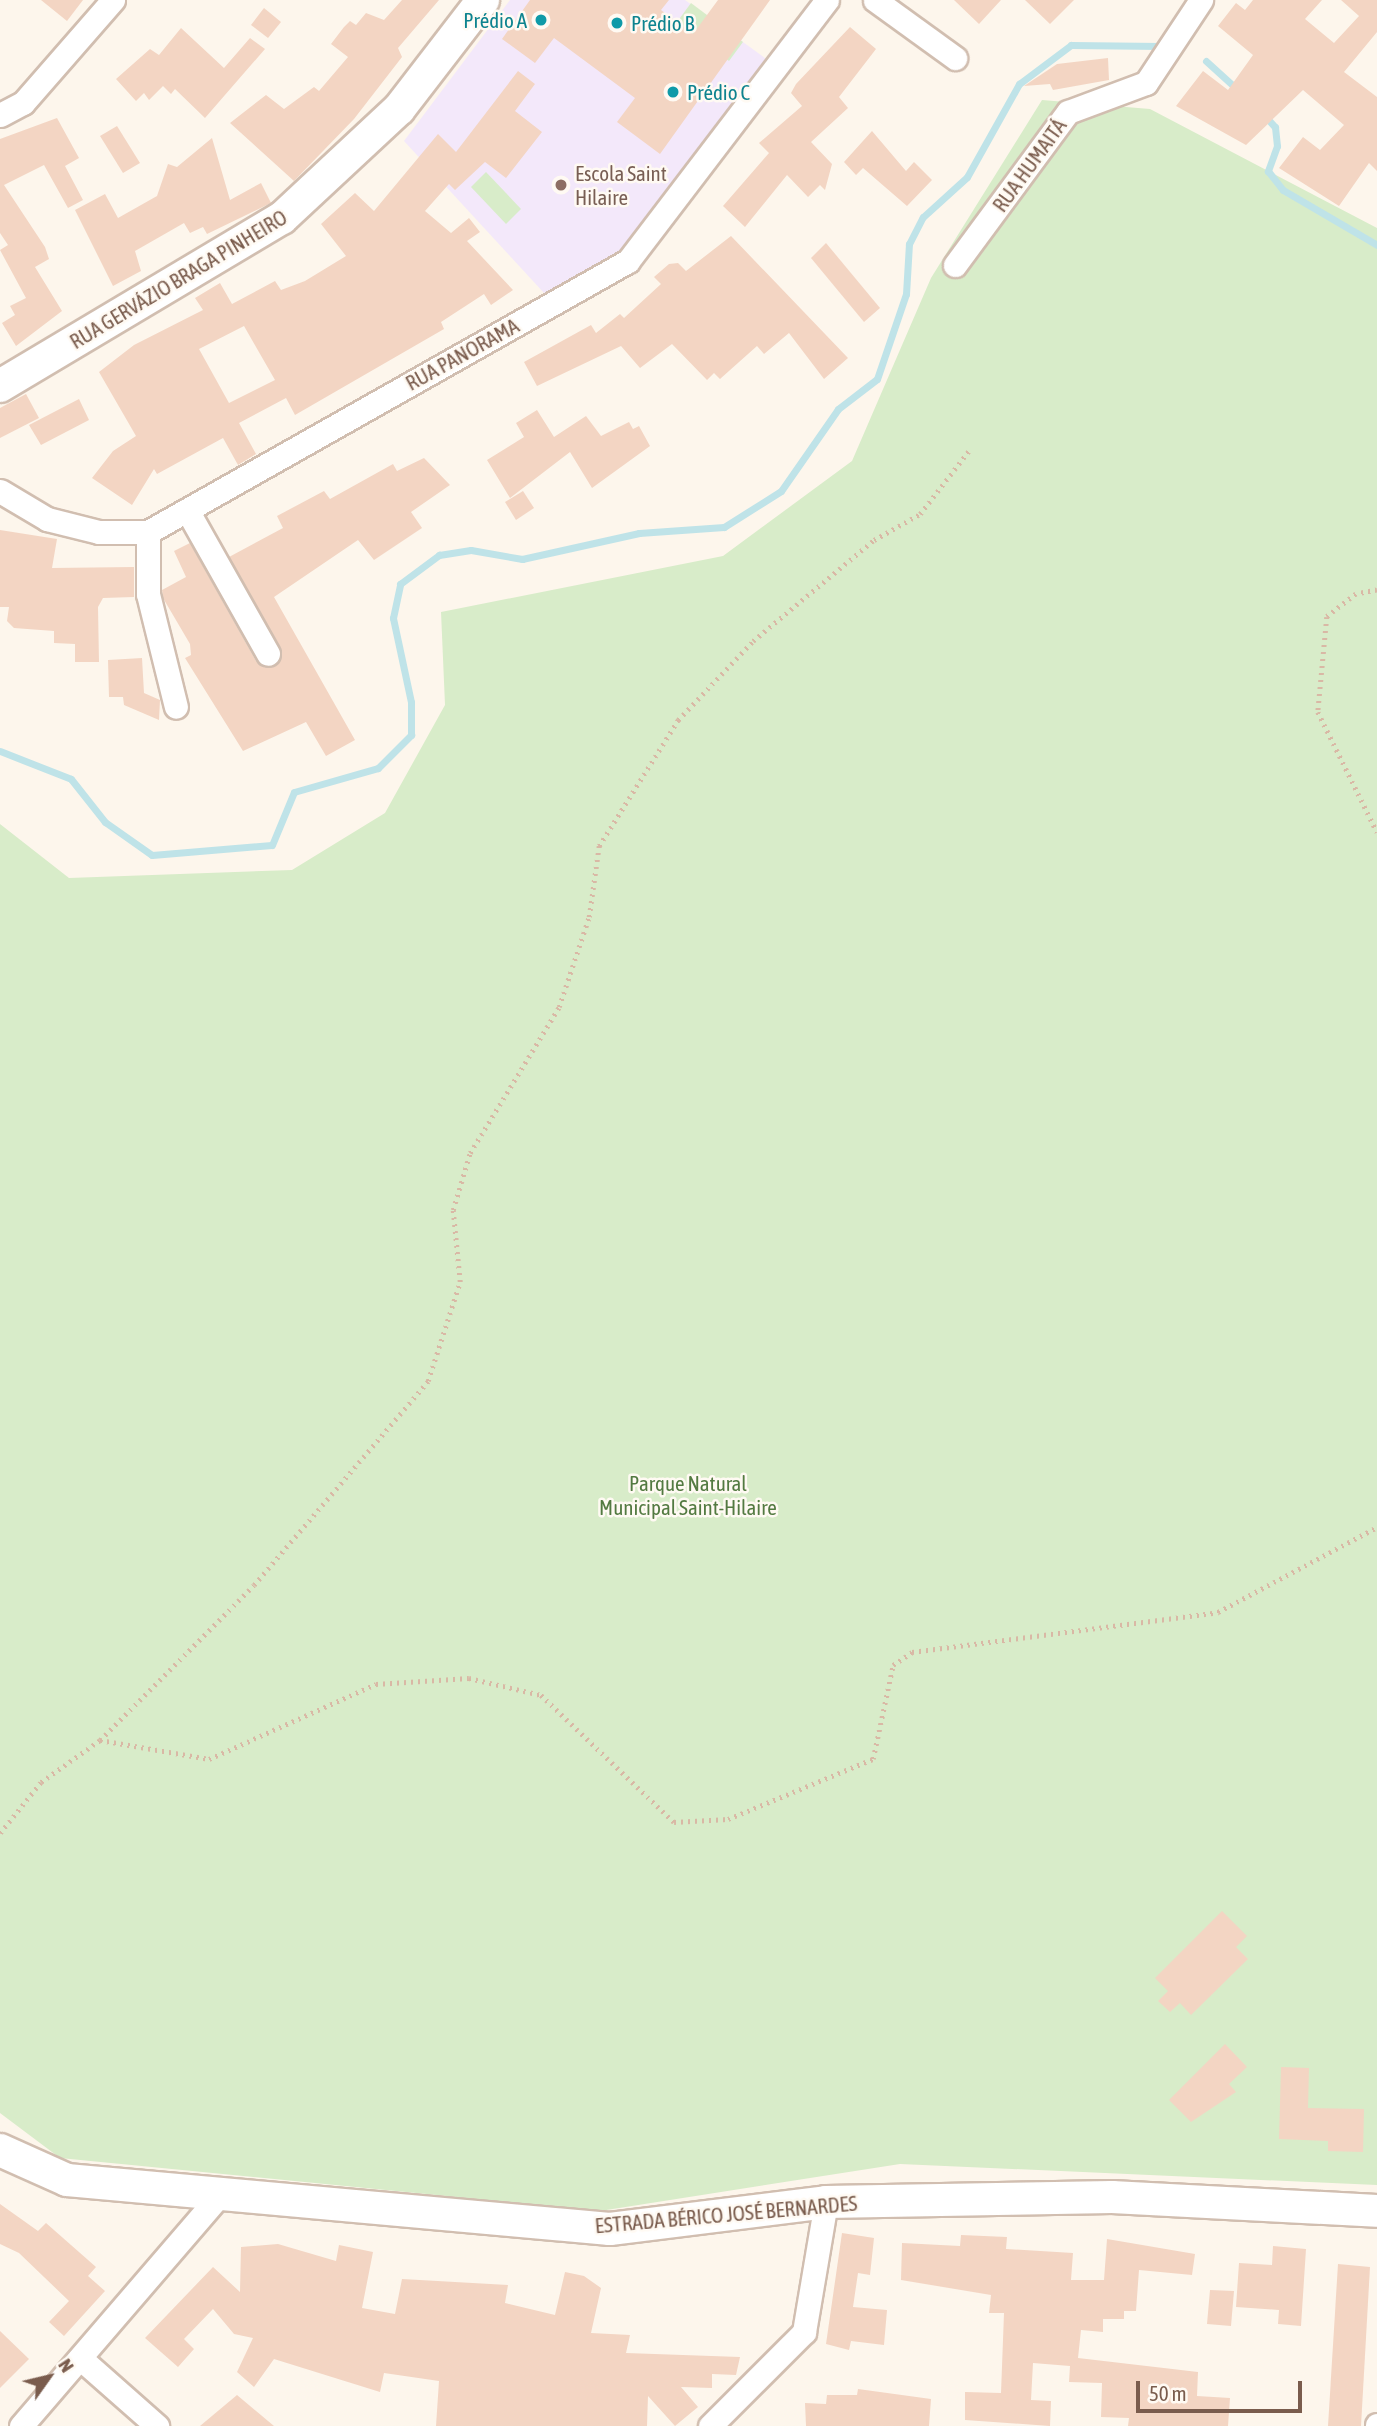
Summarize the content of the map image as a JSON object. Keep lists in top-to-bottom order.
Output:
{
  "streets": {
    "main road": ["RUA GERVÁZIO BRAGA PINHEIRO", "ESTRADA BÉRICO JOSÉ BERNARDES"],
    "street": ["RUA HUMAITÁ", "RUA PANORAMA"]
  },
  "parks": ["Parque Natural Municipal Saint-Hilaire"],
  "places": [
    "Prédio A",
    "Prédio B",
    "Prédio C",
    "Escola Saint Hilaire"
  ],
  "scale_bar": "50 m",
  "north": "top right"
}
